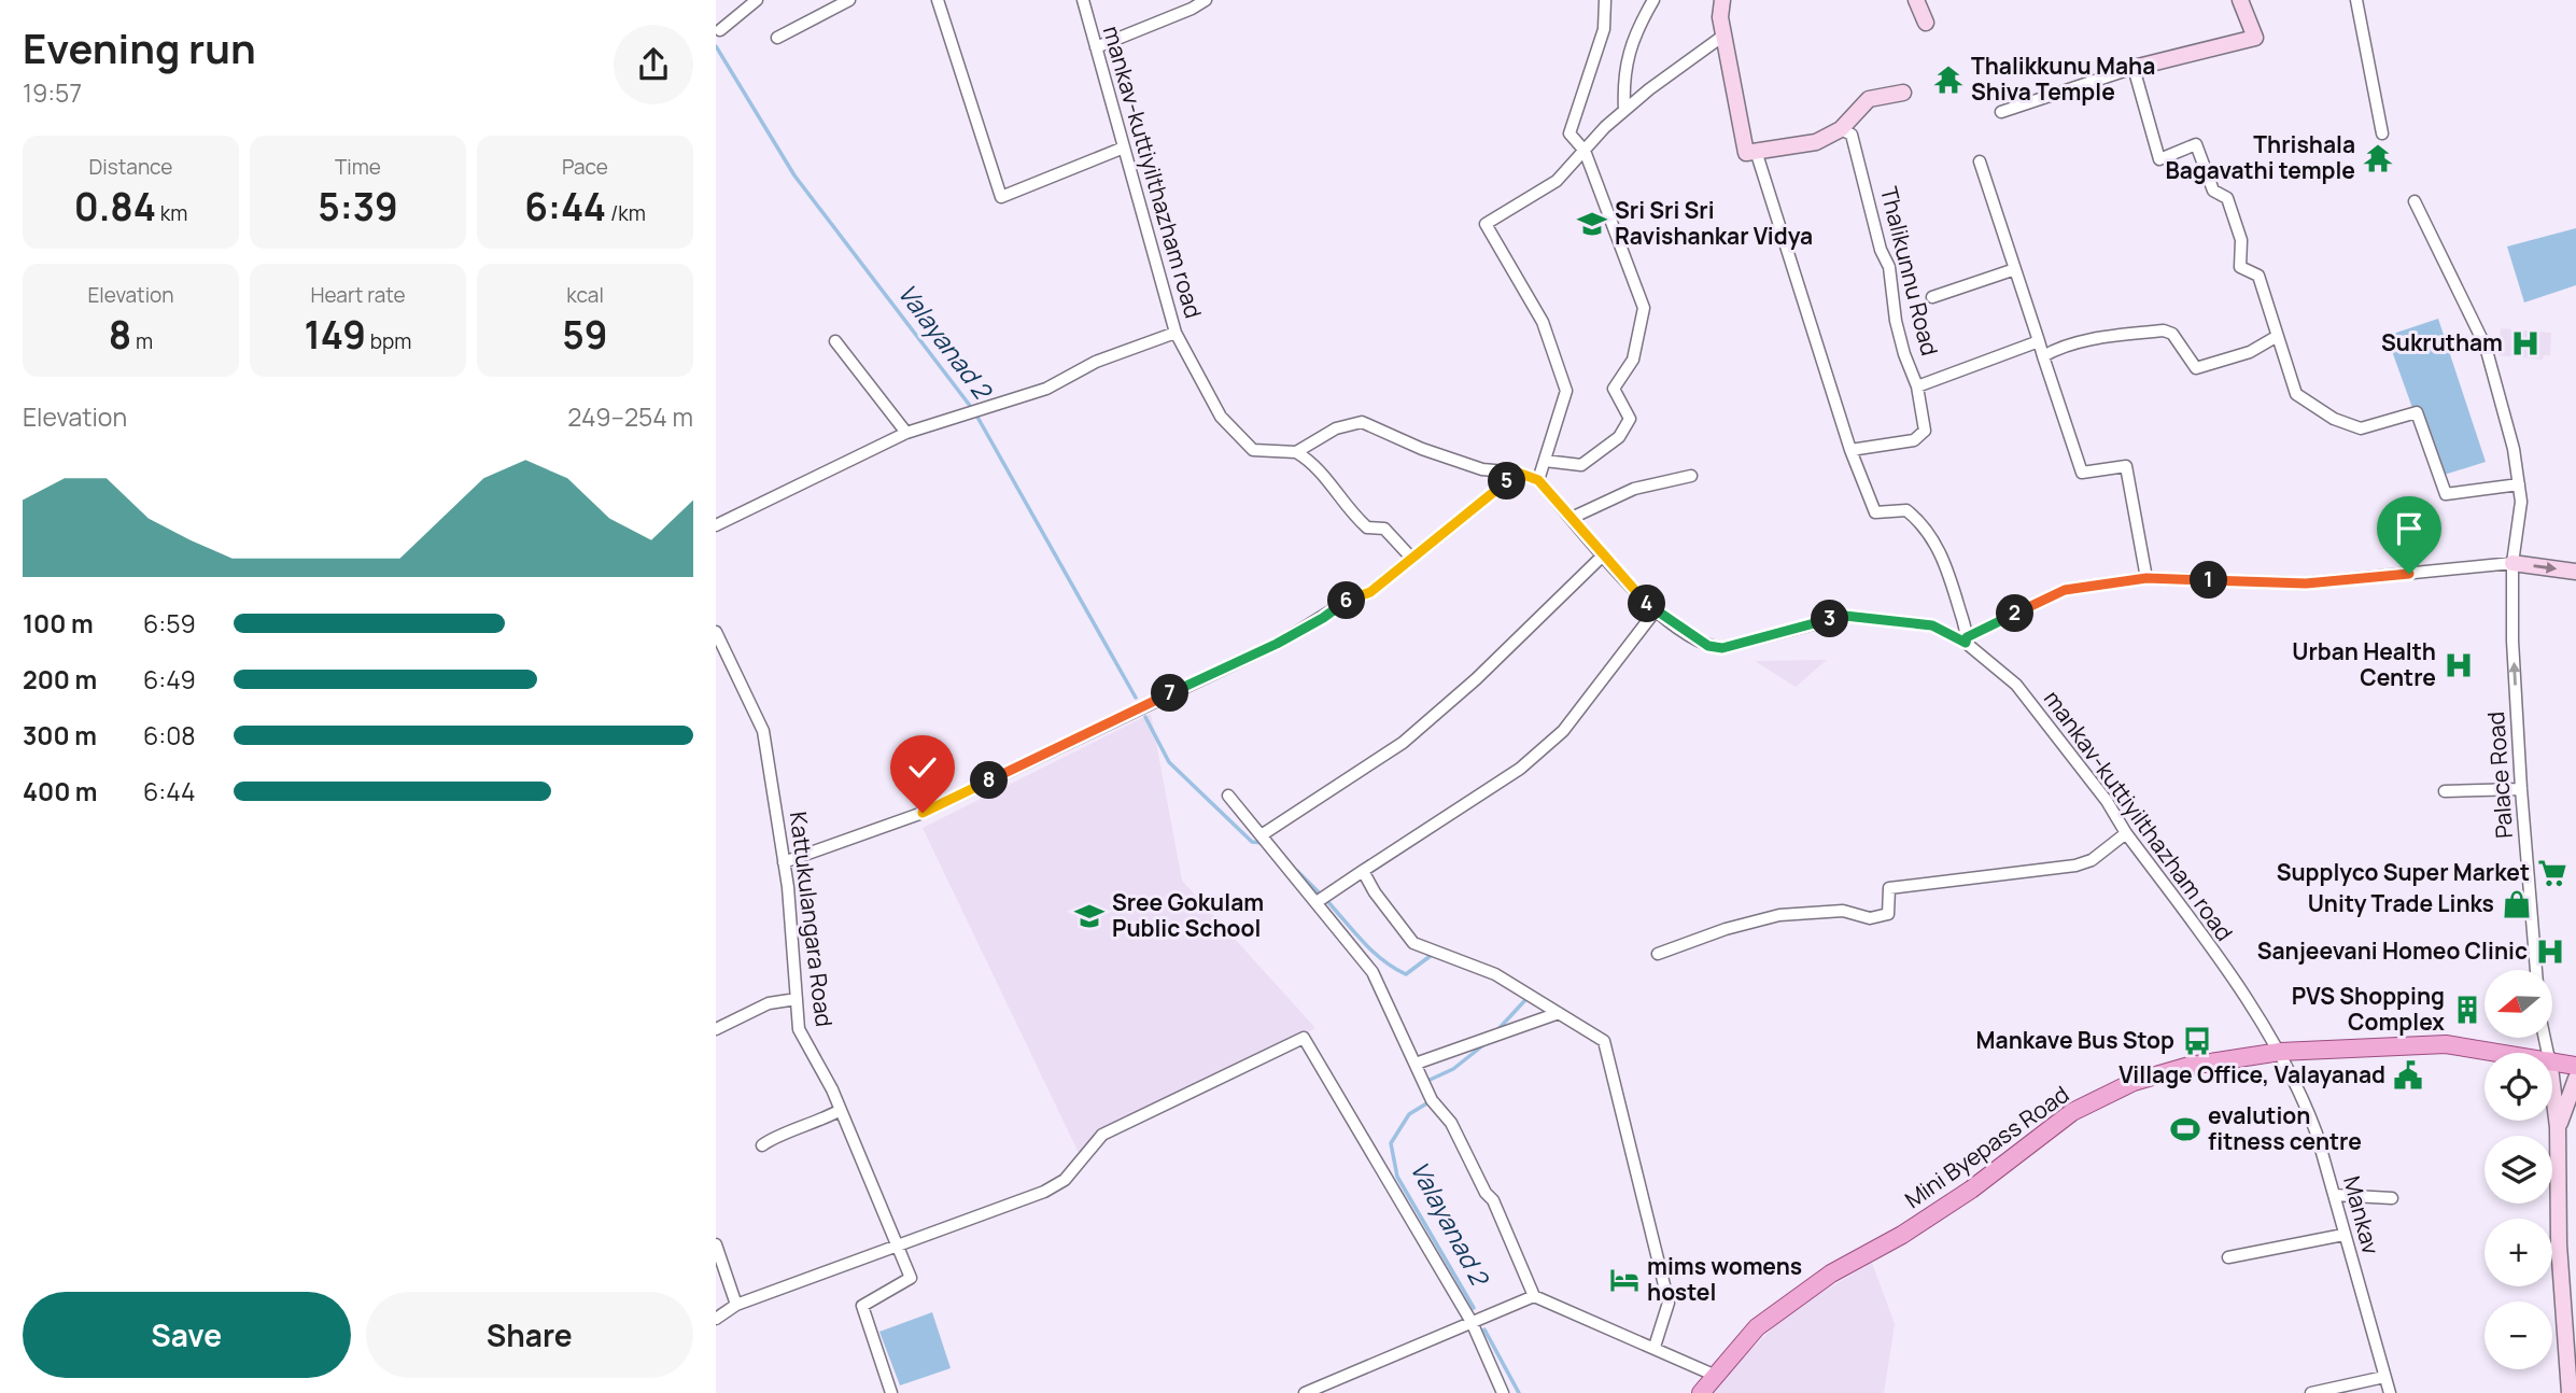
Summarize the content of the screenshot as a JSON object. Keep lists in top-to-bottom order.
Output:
{
  "streets": {
    "main road": ["Mini Byepass Road"],
    "street": [
      "mankav-kuttiyilthazham road",
      "Thalikunnu Road",
      "Palace Road",
      "Kattukulangara Road",
      "Mankav"
    ]
  },
  "crossings": [
    ["mankav-kuttiyilthazham road", "Mini Byepass Road"],
    ["mankav-kuttiyilthazham road", "Mankav"],
    ["Mini Byepass Road", "Mankav"]
  ],
  "water": ["Valayanad 2"],
  "places": {
    "temple": ["Thalikkunu Maha Shiva Temple", "Thrishala Bagavathi temple"],
    "school or university": ["Sri Sri Sri Ravishankar Vidya", "Sree Gokulam Public School"],
    "hospital": ["Sukrutham", "Urban Health Centre", "Sanjeevani Homeo Clinic"],
    "supermarket": ["Supplyco Super Market"],
    "shop": ["Unity Trade Links"],
    "building": ["PVS Shopping Complex"],
    "bus stop": ["Mankave Bus Stop"],
    "public building": ["Village Office, Valayanad"],
    "sports": ["evalution fitness centre"],
    "hotel": ["mims womens hostel"]
  },
  "north": "left",
  "page": {
    "heading": ["Evening run", "19:57"],
    "stats": [
      ["Distance", "0.84 km"],
      ["Time", "5:39"],
      ["Pace", "6:44 /km"],
      ["Elevation", "8 m"],
      ["Heart rate", "149 bpm"],
      ["kcal", "59"]
    ],
    "chart": ["Elevation", "249–254 m"],
    "pins": [
      "5",
      "1",
      "6",
      "4",
      "2",
      "3",
      "7",
      "8"
    ],
    "list": [
      {
        "name": "100 m",
        "note": "6:59"
      },
      {
        "name": "200 m",
        "note": "6:49"
      },
      {
        "name": "300 m",
        "note": "6:08"
      },
      {
        "name": "400 m",
        "note": "6:44"
      }
    ],
    "map_buttons": ["+", "−"],
    "buttons": ["Save", "Share"]
  }
}
